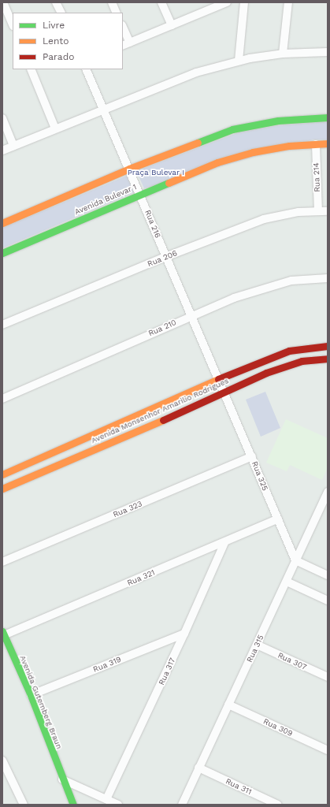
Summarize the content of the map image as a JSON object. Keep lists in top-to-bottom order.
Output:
{
  "streets": {
    "street": [
      "Rua 214",
      "Avenida Bulevar 1",
      "Rua 216",
      "Rua 206",
      "Rua 210",
      "Avenida Monsenhor Amarilio Rodrigues",
      "Rua 325",
      "Rua 323",
      "Rua 321",
      "Rua 315",
      "Rua 307",
      "Rua 319",
      "Rua 317",
      "Avenida Gutemberg Braun",
      "Rua 309",
      "Rua 311"
    ]
  },
  "crossings": [
    ["Rua 214", "Avenida Bulevar 1"],
    ["Rua 214", "Rua 206"],
    ["Avenida Bulevar 1", "Rua 216"],
    ["Rua 216", "Rua 206"],
    ["Rua 216", "Rua 210"],
    ["Rua 216", "Avenida Monsenhor Amarilio Rodrigues"],
    ["Rua 216", "Rua 325"],
    ["Avenida Monsenhor Amarilio Rodrigues", "Rua 325"],
    ["Rua 325", "Rua 323"],
    ["Rua 325", "Rua 321"],
    ["Rua 325", "Rua 315"],
    ["Rua 321", "Rua 317"],
    ["Rua 321", "Avenida Gutemberg Braun"],
    ["Rua 315", "Rua 307"],
    ["Rua 315", "Rua 309"],
    ["Rua 315", "Rua 311"],
    ["Rua 319", "Rua 317"],
    ["Rua 319", "Avenida Gutemberg Braun"]
  ],
  "parks": ["Praça Bulevar I"],
  "legend": ["Livre", "Lento", "Parado"]
}
